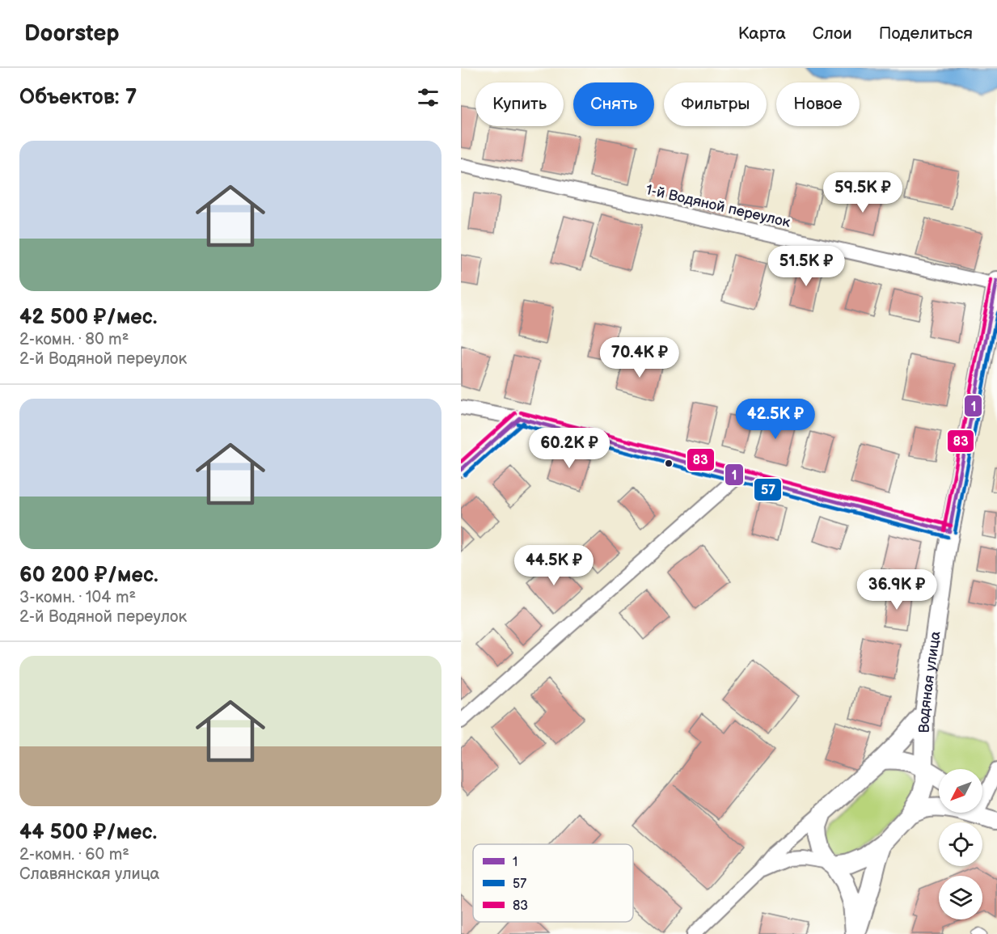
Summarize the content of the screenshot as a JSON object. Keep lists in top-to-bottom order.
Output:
{
  "streets": {
    "street": ["1-й Водяной переулок", "Водяная улица"]
  },
  "crossings": [
    ["1-й Водяной переулок", "Водяная улица"]
  ],
  "lines": ["transit line 83", "transit line 1", "transit line 57"],
  "legend": ["1", "57", "83"],
  "north": "bottom left",
  "page": {
    "header": "Doorstep",
    "nav": ["Карта", "Слои", "Поделиться"],
    "heading": "Объектов: 7",
    "chip": [
      "Купить",
      "Снять",
      "Фильтры",
      "Новое"
    ],
    "list": [
      {
        "name": "42 500 ₽/мес.",
        "note": "2-комн. · 80 m² · 2-й Водяной переулок"
      },
      {
        "name": "60 200 ₽/мес.",
        "note": "3-комн. · 104 m² · 2-й Водяной переулок"
      },
      {
        "name": "44 500 ₽/мес.",
        "note": "2-комн. · 60 m² · Славянская улица"
      }
    ],
    "price": [
      "59.5K ₽",
      "51.5K ₽",
      "70.4K ₽",
      "42.5K ₽",
      "60.2K ₽",
      "44.5K ₽",
      "36.9K ₽"
    ]
  }
}
